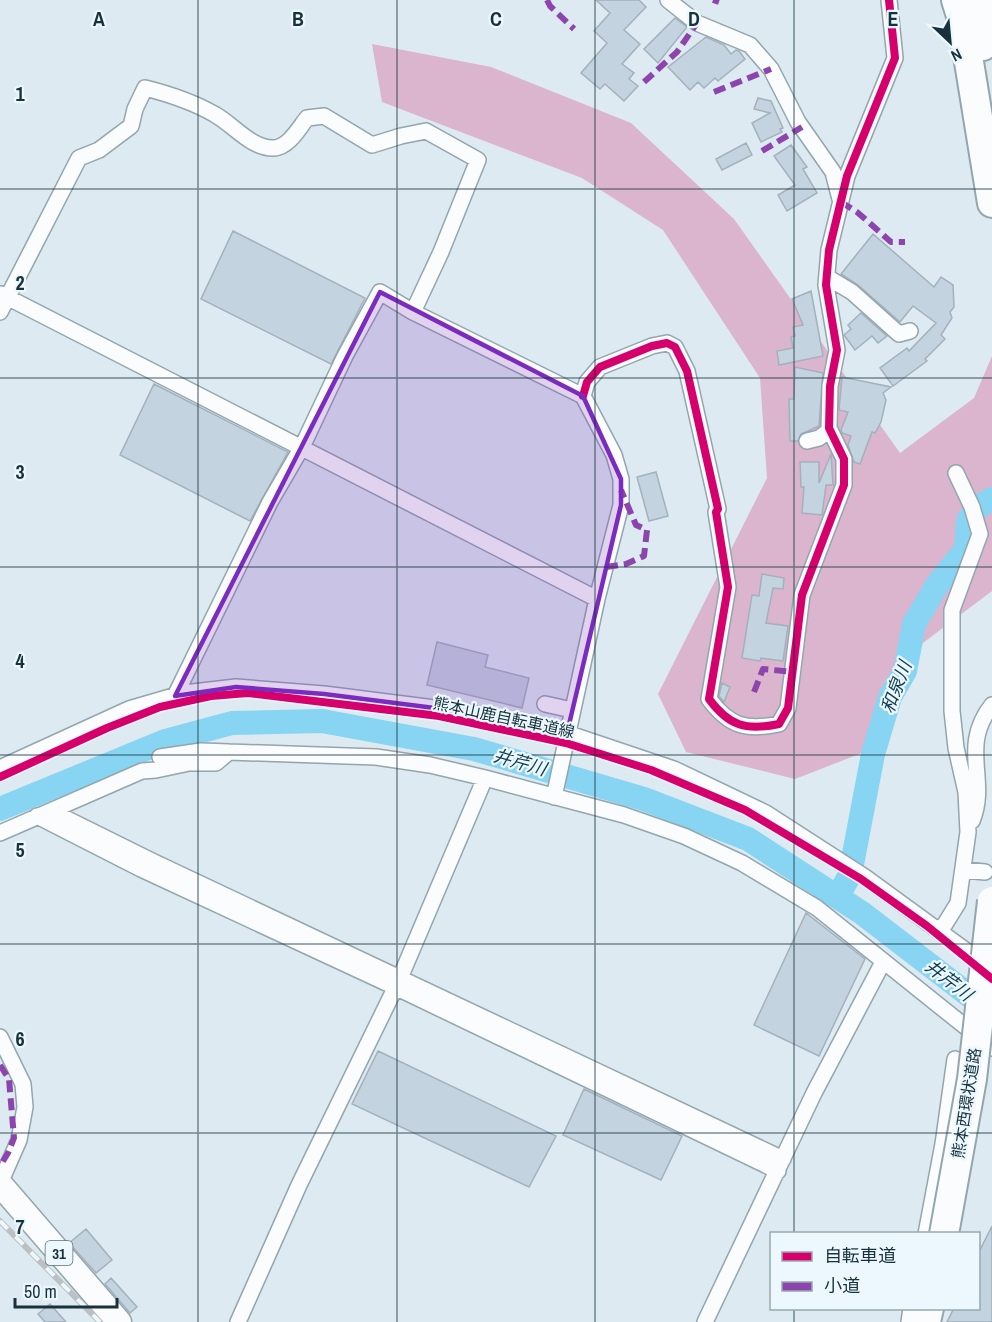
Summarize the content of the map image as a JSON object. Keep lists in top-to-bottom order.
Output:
{
  "streets": {
    "highway": ["熊本西環状道路"],
    "main road": ["31"],
    "cycle path": ["熊本山鹿自転車道線"]
  },
  "water": ["和泉川", "井芹川"],
  "legend": ["自転車道", "小道"],
  "scale_bar": "50 m",
  "north": "bottom right",
  "grid": {
    "columns": [
      "A",
      "B",
      "C",
      "D",
      "E"
    ],
    "rows": [
      "1",
      "2",
      "3",
      "4",
      "5",
      "6",
      "7"
    ]
  }
}
